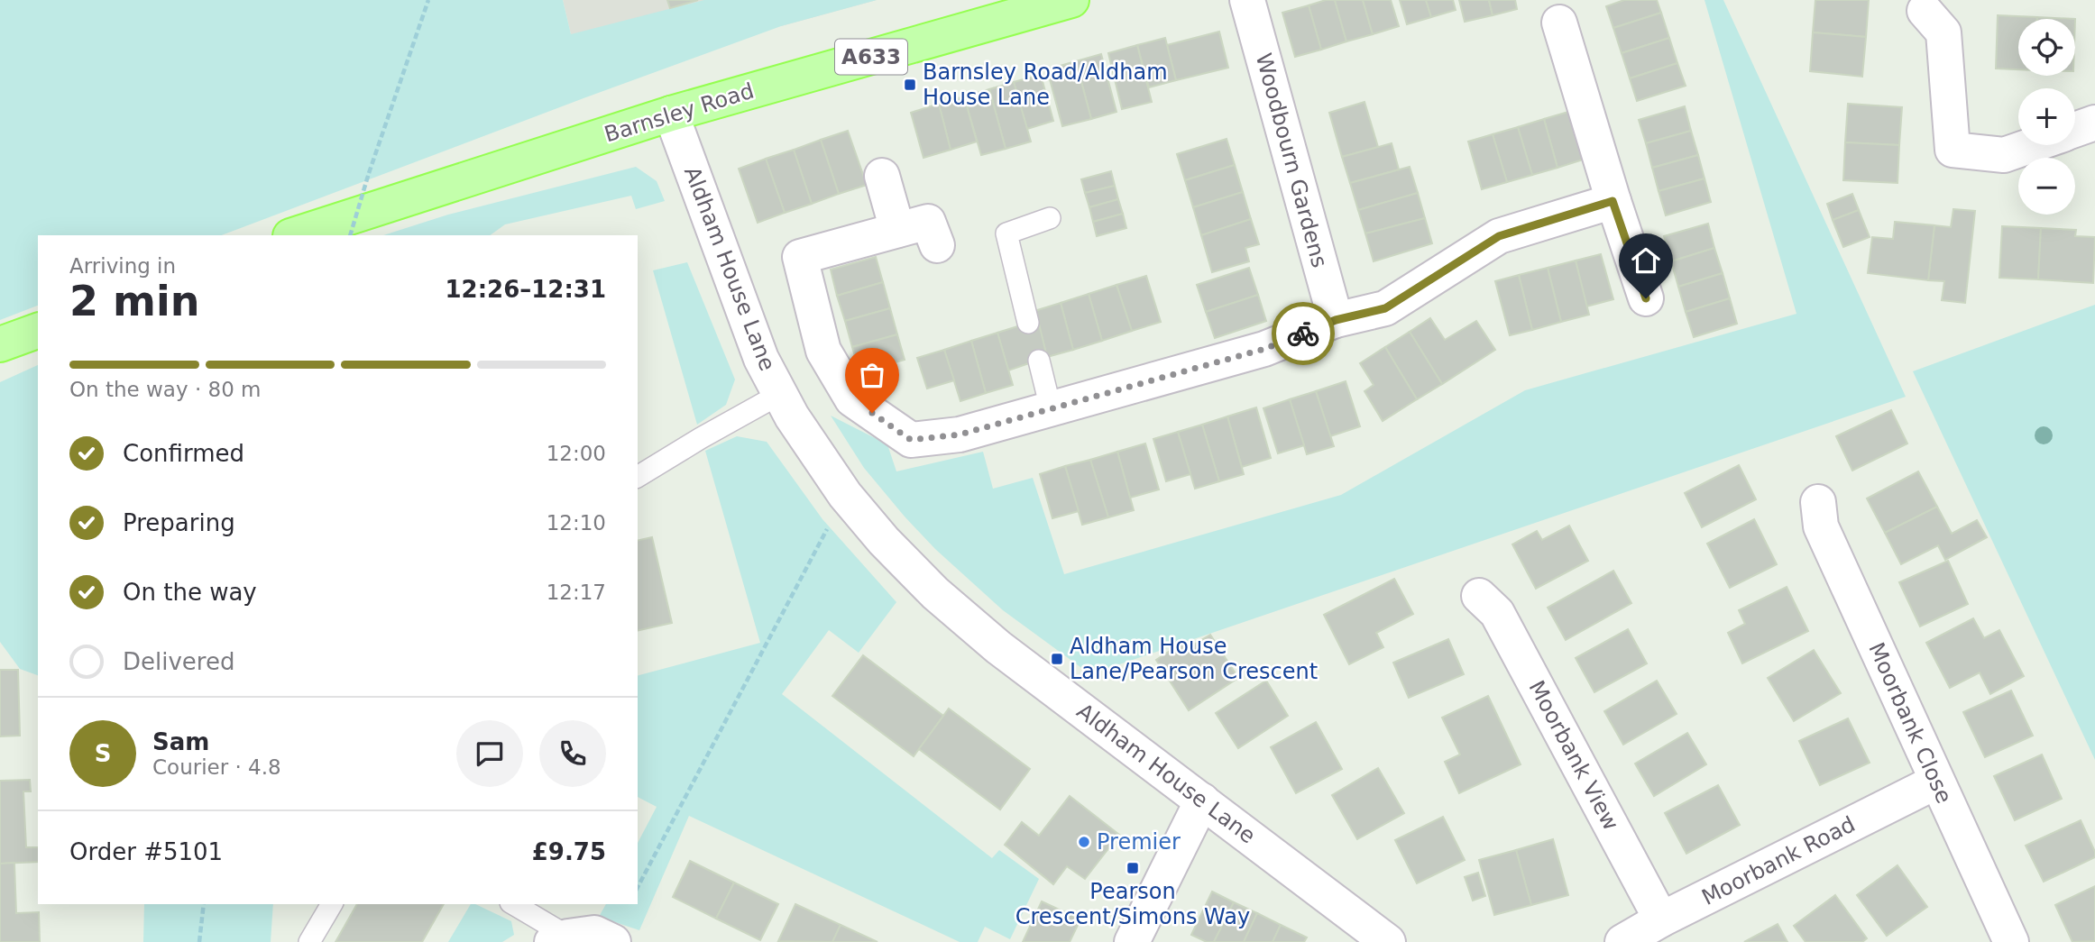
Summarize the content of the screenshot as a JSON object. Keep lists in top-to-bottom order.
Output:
{
  "streets": {
    "main road": ["A633", "Barnsley Road"],
    "street": [
      "Woodbourn Gardens",
      "Aldham House Lane",
      "Moorbank Close",
      "Moorbank View",
      "Moorbank Road"
    ]
  },
  "crossings": [
    ["Barnsley Road", "Aldham House Lane"],
    ["Moorbank Close", "Moorbank Road"],
    ["Moorbank View", "Moorbank Road"]
  ],
  "places": {
    "transit": ["Barnsley Road/Aldham House Lane", "Aldham House Lane/Pearson Crescent", "Pearson Crescent/Simons Way"],
    "other": ["Premier"]
  },
  "page": {
    "map_buttons": ["+", "−"],
    "heading": ["2 min", "Arriving in", "12:26–12:31"],
    "panel": [
      "Sam",
      "Courier · 4.8",
      "Order #5101",
      "£9.75"
    ],
    "bar": "On the way · 80 m",
    "list": [
      ["Confirmed", "12:00"],
      ["Preparing", "12:10"],
      ["On the way", "12:17"],
      "Delivered"
    ],
    "round": "S"
  }
}
